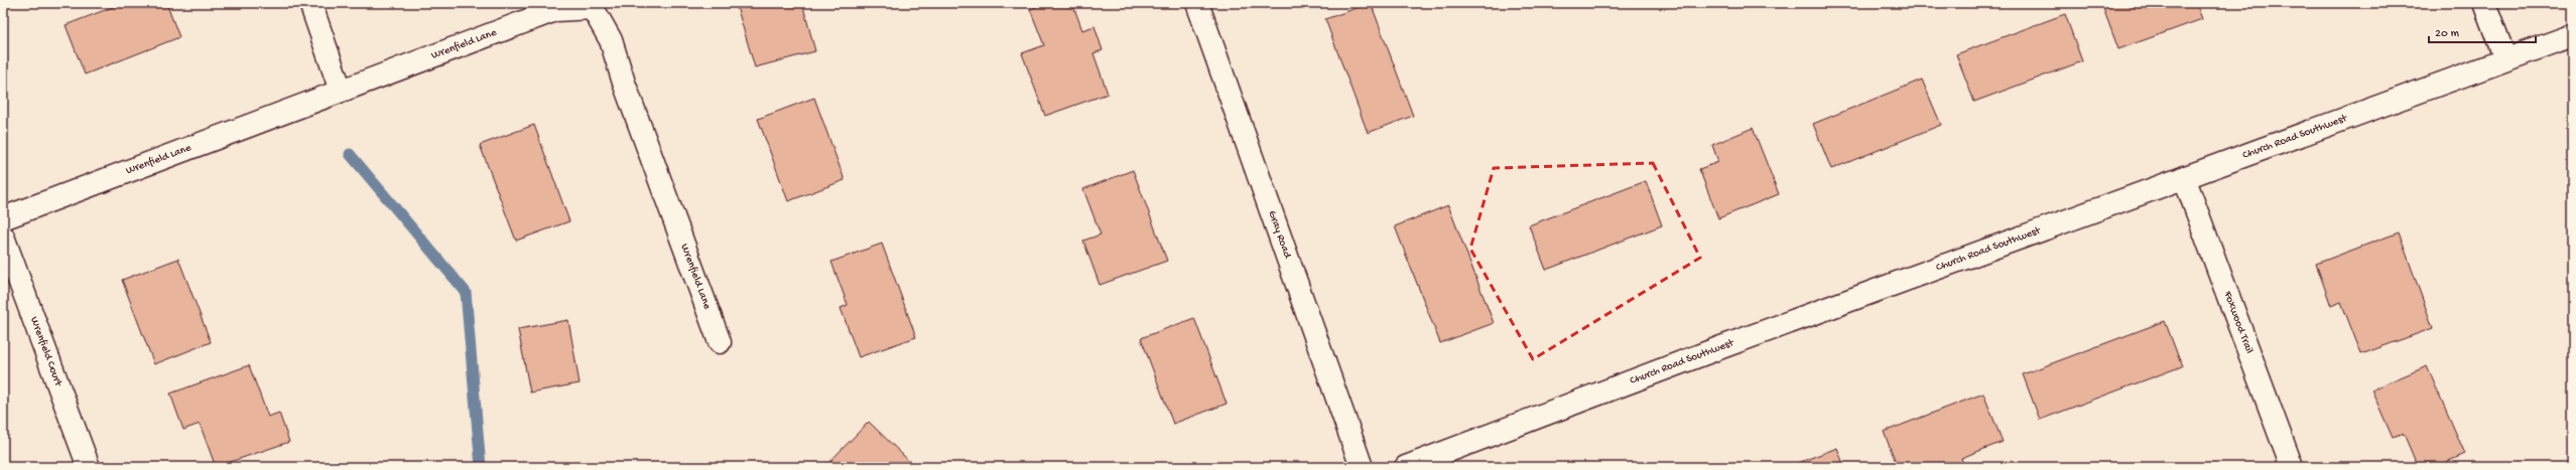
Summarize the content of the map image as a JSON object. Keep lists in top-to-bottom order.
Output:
{
  "streets": {
    "street": [
      "Wrenfield Lane",
      "Church Road Southwest",
      "Gray Road",
      "Foxwood Trail",
      "Wrenfield Court"
    ]
  },
  "crossings": [
    ["Church Road Southwest", "Foxwood Trail"]
  ],
  "scale_bar": "20 m"
}
